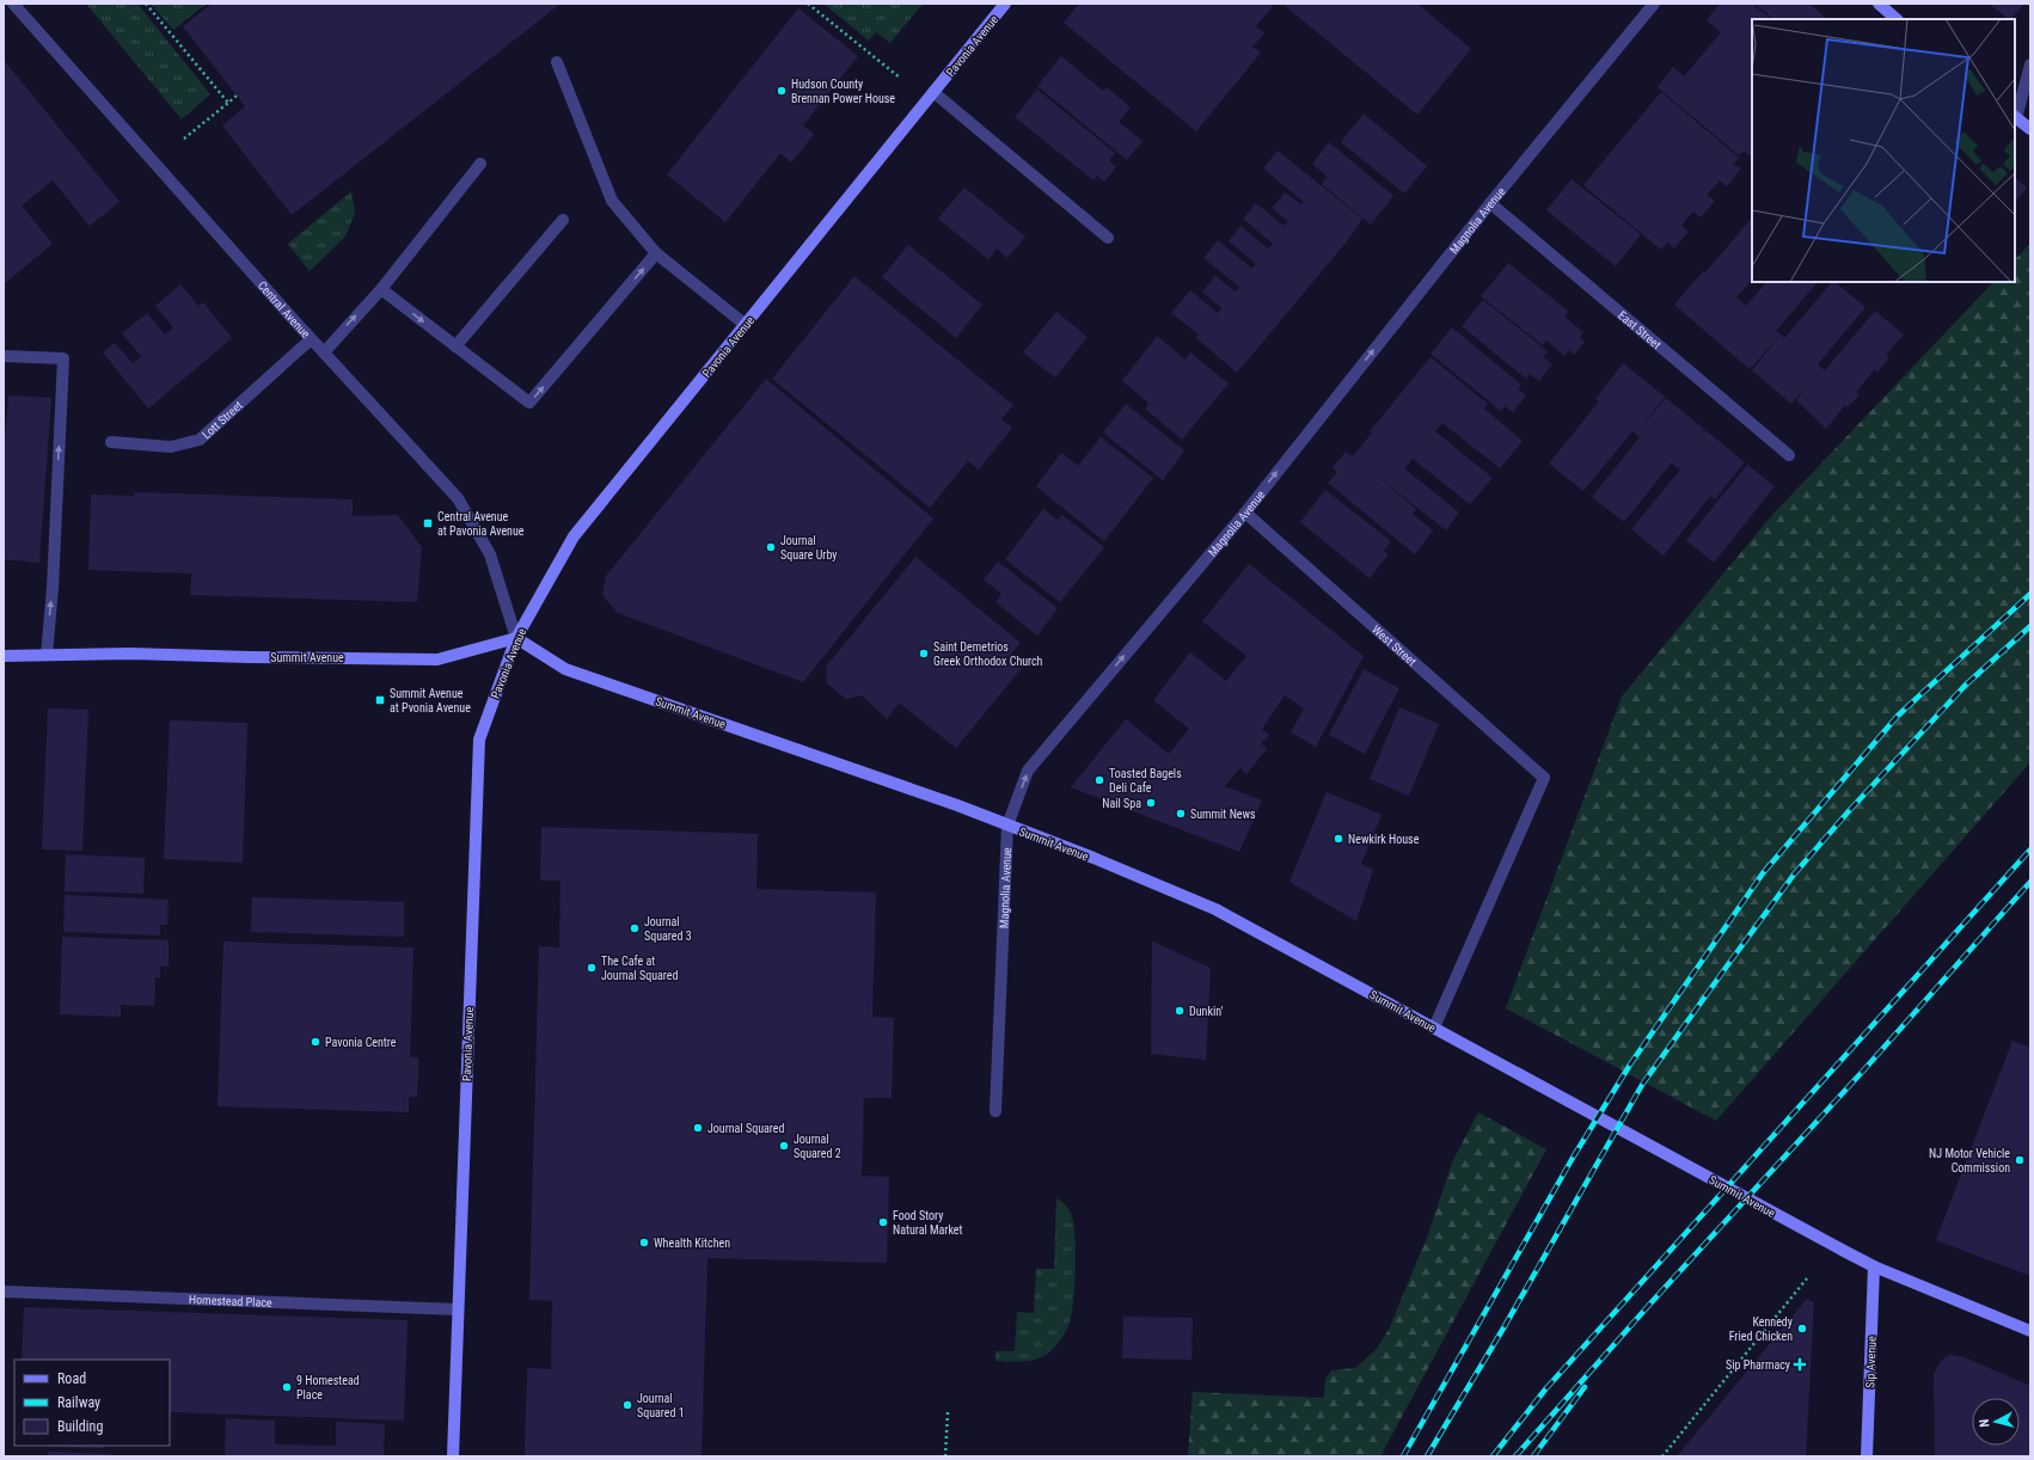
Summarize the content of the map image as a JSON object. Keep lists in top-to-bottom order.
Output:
{
  "streets": {
    "main road": ["Pavonia Avenue", "Summit Avenue", "Sip Avenue"],
    "street": [
      "Magnolia Avenue",
      "Central Avenue",
      "East Street",
      "Lott Street",
      "West Street",
      "Homestead Place"
    ]
  },
  "crossings": [
    ["Pavonia Avenue", "Central Avenue"],
    ["Pavonia Avenue", "Summit Avenue"],
    ["Pavonia Avenue", "Homestead Place"],
    ["Magnolia Avenue", "East Street"],
    ["Magnolia Avenue", "West Street"],
    ["Magnolia Avenue", "Summit Avenue"],
    ["Central Avenue", "Lott Street"],
    ["Central Avenue", "Summit Avenue"],
    ["West Street", "Summit Avenue"],
    ["Summit Avenue", "Sip Avenue"]
  ],
  "one_way": ["Magnolia Avenue"],
  "places": {
    "other": [
      "Hudson County Brennan Power House",
      "Journal Square Urby",
      "Saint Demetrios Greek Orthodox Church",
      "Toasted Bagels Deli Cafe",
      "Nail Spa",
      "Summit News",
      "Newkirk House",
      "Journal Squared 3",
      "The Cafe at Journal Squared",
      "Dunkin'",
      "Pavonia Centre",
      "Journal Squared",
      "Journal Squared 2",
      "NJ Motor Vehicle Commission",
      "Food Story Natural Market",
      "Whealth Kitchen",
      "Kennedy Fried Chicken",
      "9 Homestead Place",
      "Journal Squared 1"
    ],
    "transit": ["Central Avenue at Pavonia Avenue", "Summit Avenue at Pvonia Avenue"],
    "health": ["Sip Pharmacy"]
  },
  "legend": ["Road", "Railway", "Building"],
  "north": "left"
}
